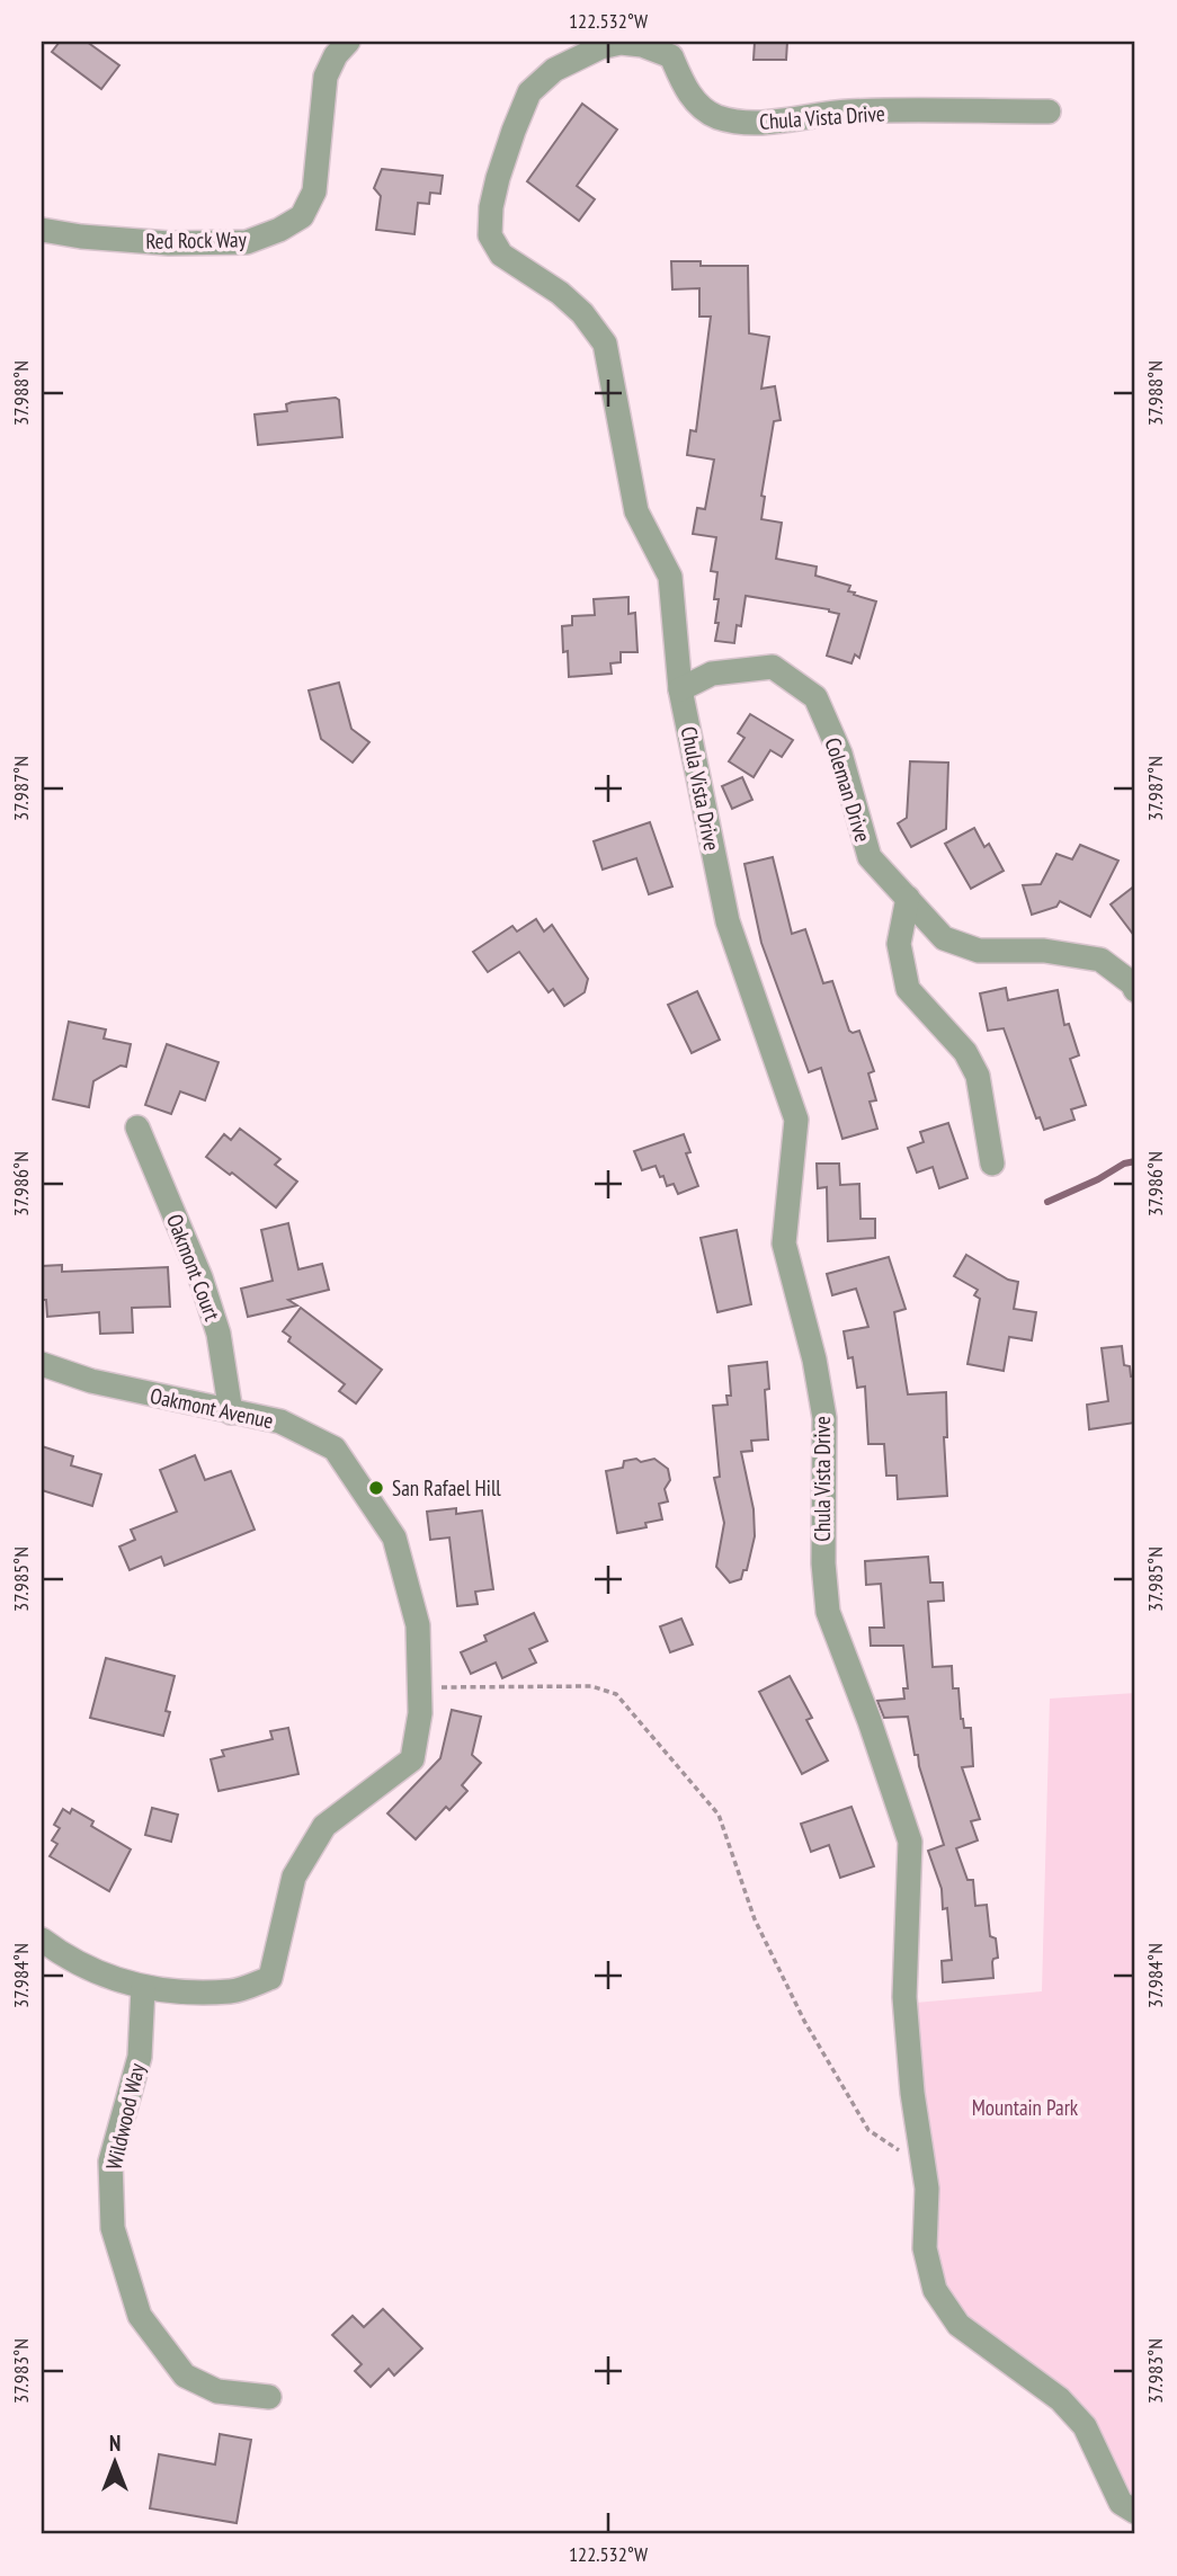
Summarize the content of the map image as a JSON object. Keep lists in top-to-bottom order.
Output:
{
  "streets": {
    "street": [
      "Chula Vista Drive",
      "Red Rock Way",
      "Coleman Drive",
      "Oakmont Court",
      "Oakmont Avenue",
      "Wildwood Way"
    ]
  },
  "crossings": [
    ["Chula Vista Drive", "Coleman Drive"],
    ["Oakmont Court", "Oakmont Avenue"],
    ["Oakmont Avenue", "Wildwood Way"]
  ],
  "parks": ["Mountain Park"],
  "places": ["San Rafael Hill"],
  "north": "top",
  "coordinates": [
    "122.532°W",
    "37.988°N",
    "37.987°N",
    "37.986°N",
    "37.985°N",
    "37.984°N",
    "37.983°N"
  ]
}
